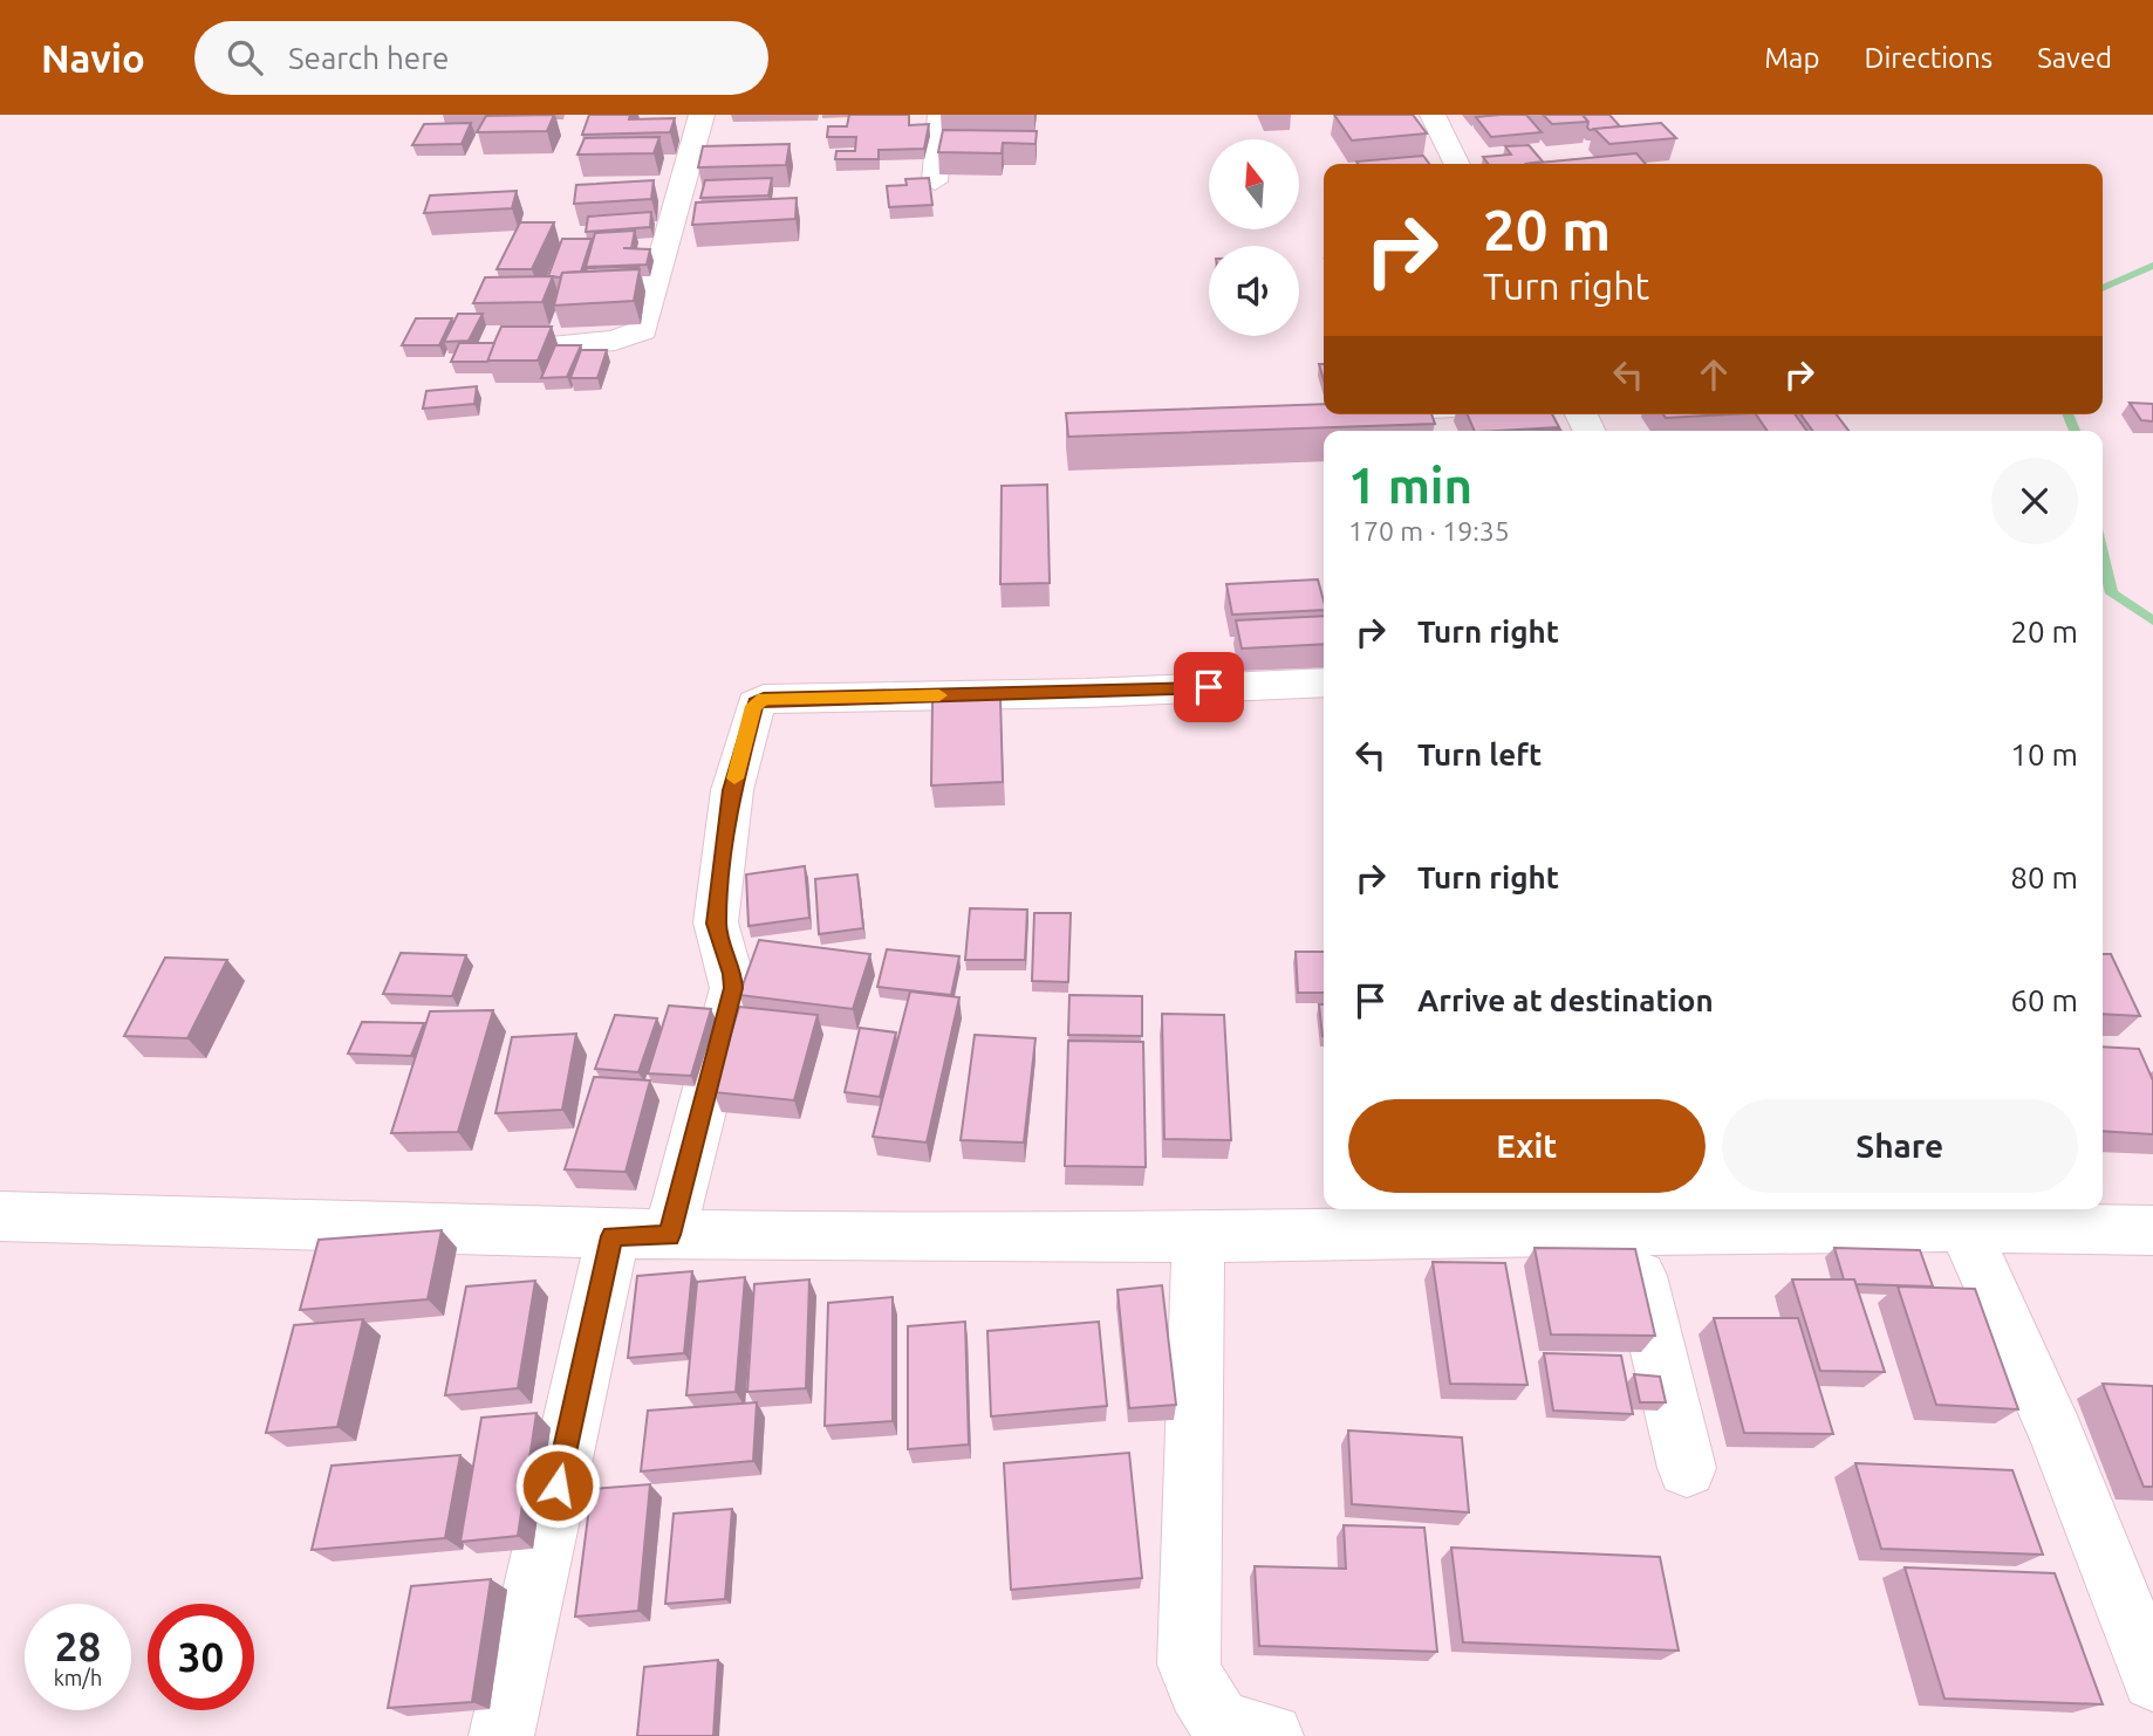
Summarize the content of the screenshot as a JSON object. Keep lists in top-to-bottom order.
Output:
{
  "north": "top",
  "page": {
    "header": "Navio",
    "search": "Search here",
    "nav": ["Map", "Directions", "Saved"],
    "turn": ["20 m", "Turn right"],
    "heading": ["1 min", "170 m · 19:35"],
    "list": [
      {
        "name": "Turn right",
        "value": "20 m"
      },
      {
        "name": "Turn left",
        "value": "10 m"
      },
      {
        "name": "Turn right",
        "value": "80 m"
      },
      {
        "name": "Arrive at destination",
        "value": "60 m"
      }
    ],
    "buttons": ["Exit", "Share"],
    "speed": "28 km/h",
    "limit": "30"
  }
}
